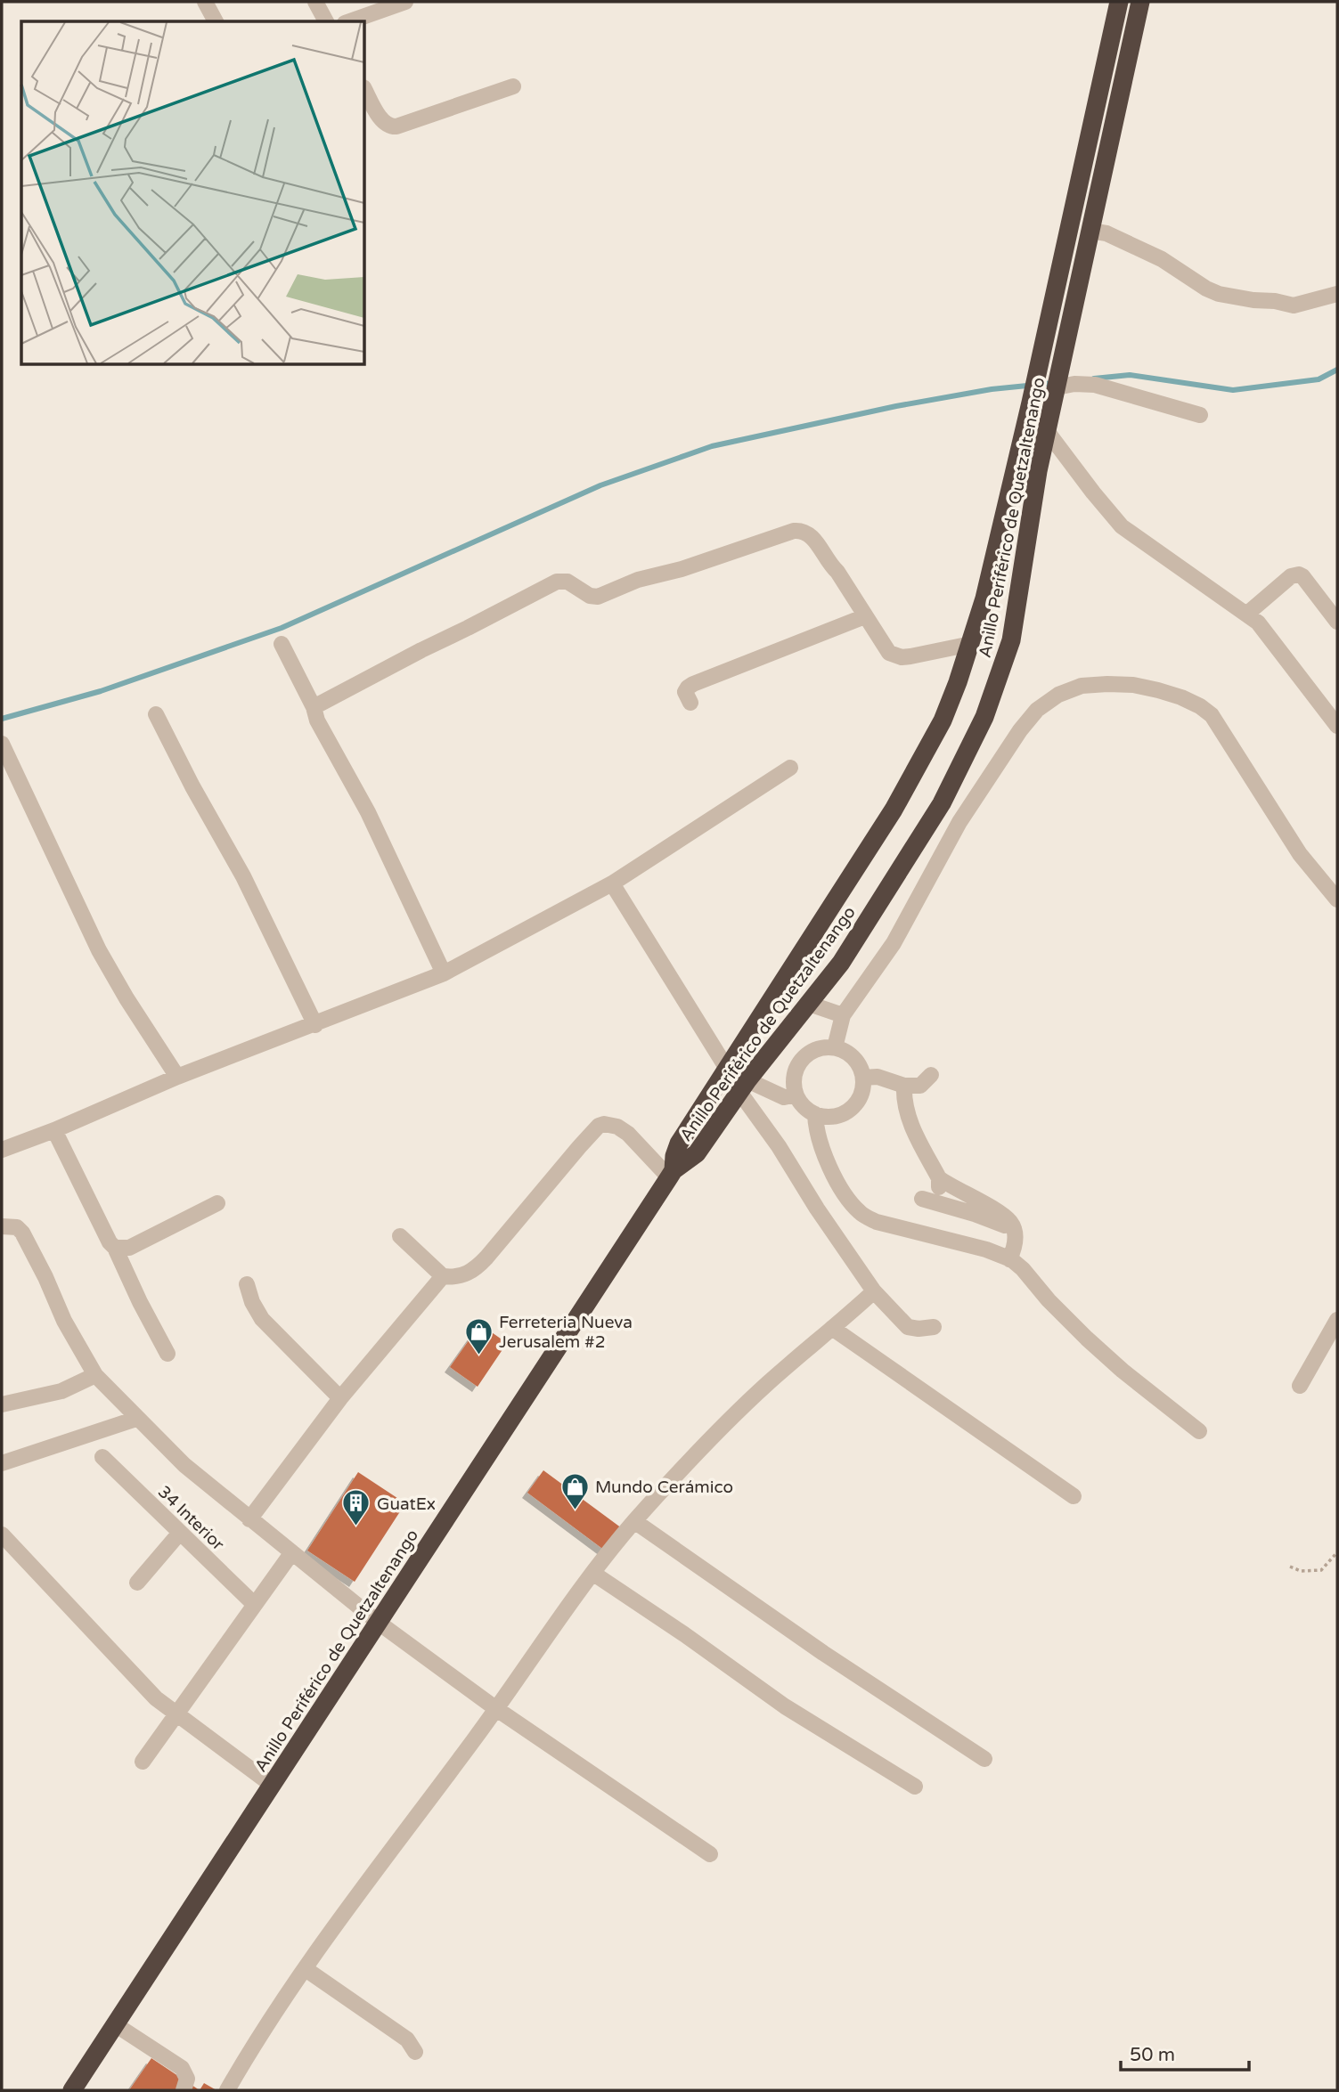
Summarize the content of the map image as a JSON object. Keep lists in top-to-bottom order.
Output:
{
  "streets": {
    "highway": ["Anillo Periférico de Quetzaltenango"],
    "street": ["34 Interior"]
  },
  "places": {
    "shop": ["Ferreteria Nueva Jerusalem #2", "Mundo Cerámico"],
    "building": ["GuatEx"]
  },
  "scale_bar": "50 m"
}
